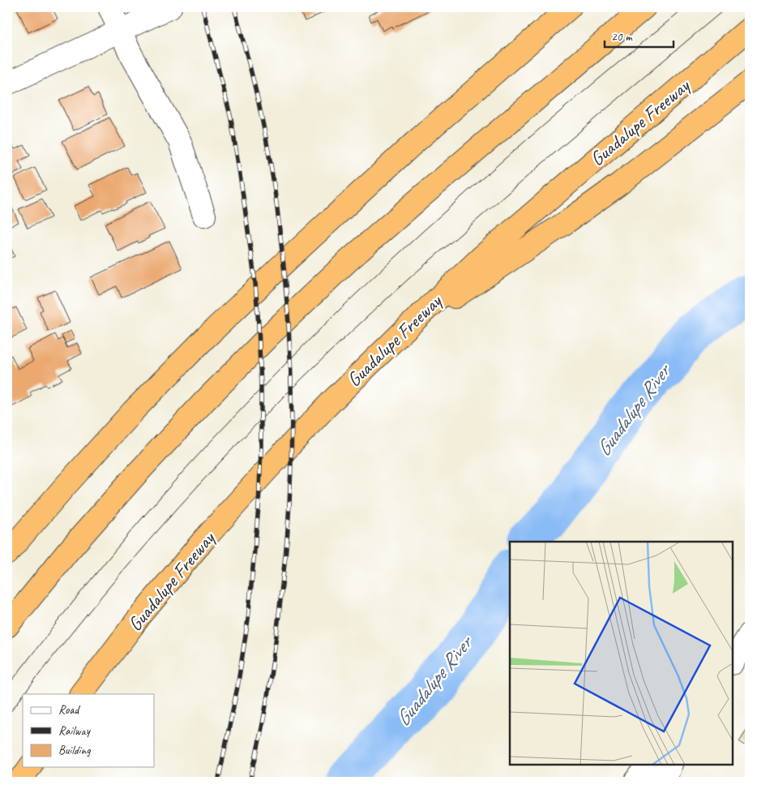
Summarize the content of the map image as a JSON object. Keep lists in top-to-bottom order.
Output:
{
  "streets": {
    "highway": ["Guadalupe Freeway"]
  },
  "water": ["Guadalupe River"],
  "legend": ["Road", "Railway", "Building"],
  "scale_bar": "20 m"
}
